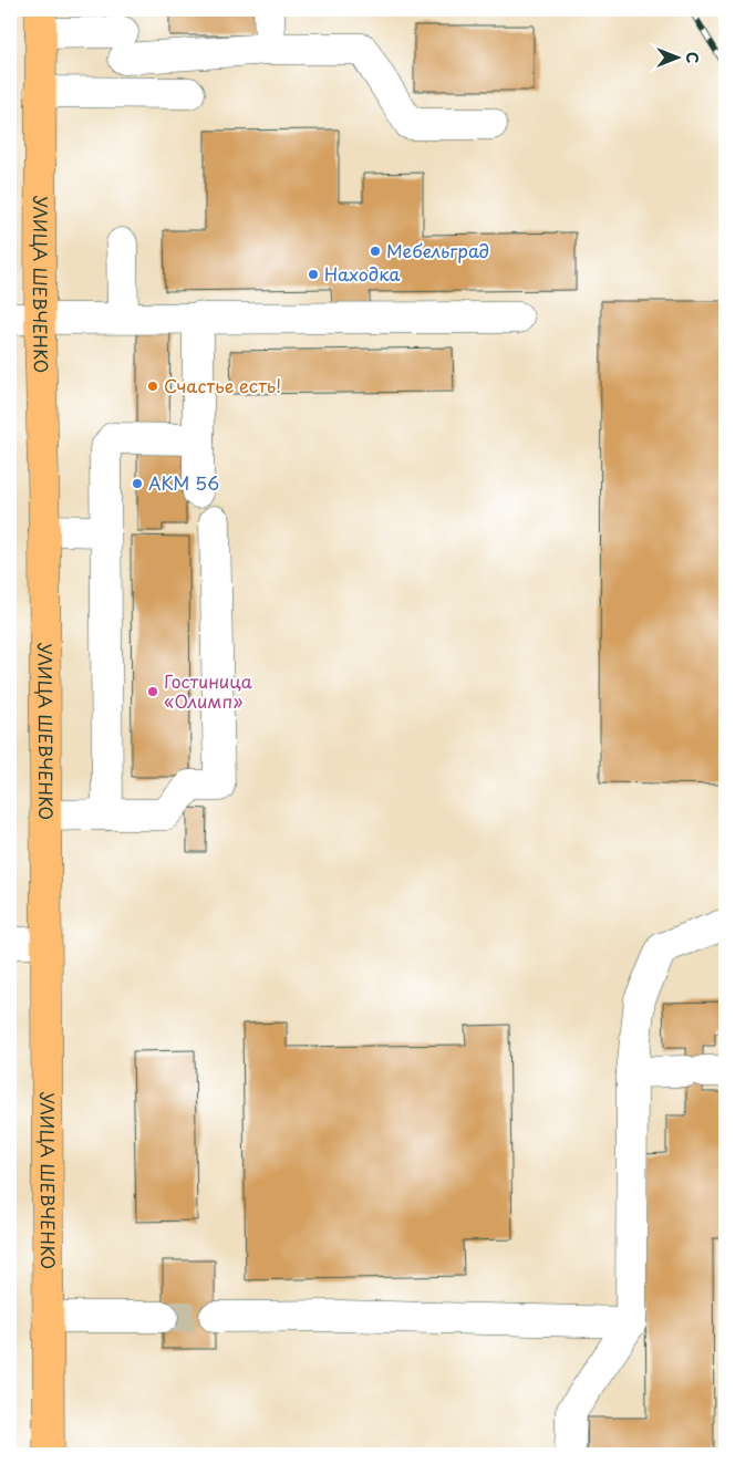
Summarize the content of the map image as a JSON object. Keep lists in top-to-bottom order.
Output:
{
  "streets": {
    "main road": ["УЛИЦА ШЕВЧЕНКО"]
  },
  "places": [
    "Мебельград",
    "Находка",
    "Счастье есть!",
    "АКМ 56",
    "Гостиница «Олимп»"
  ],
  "north": "right"
}
